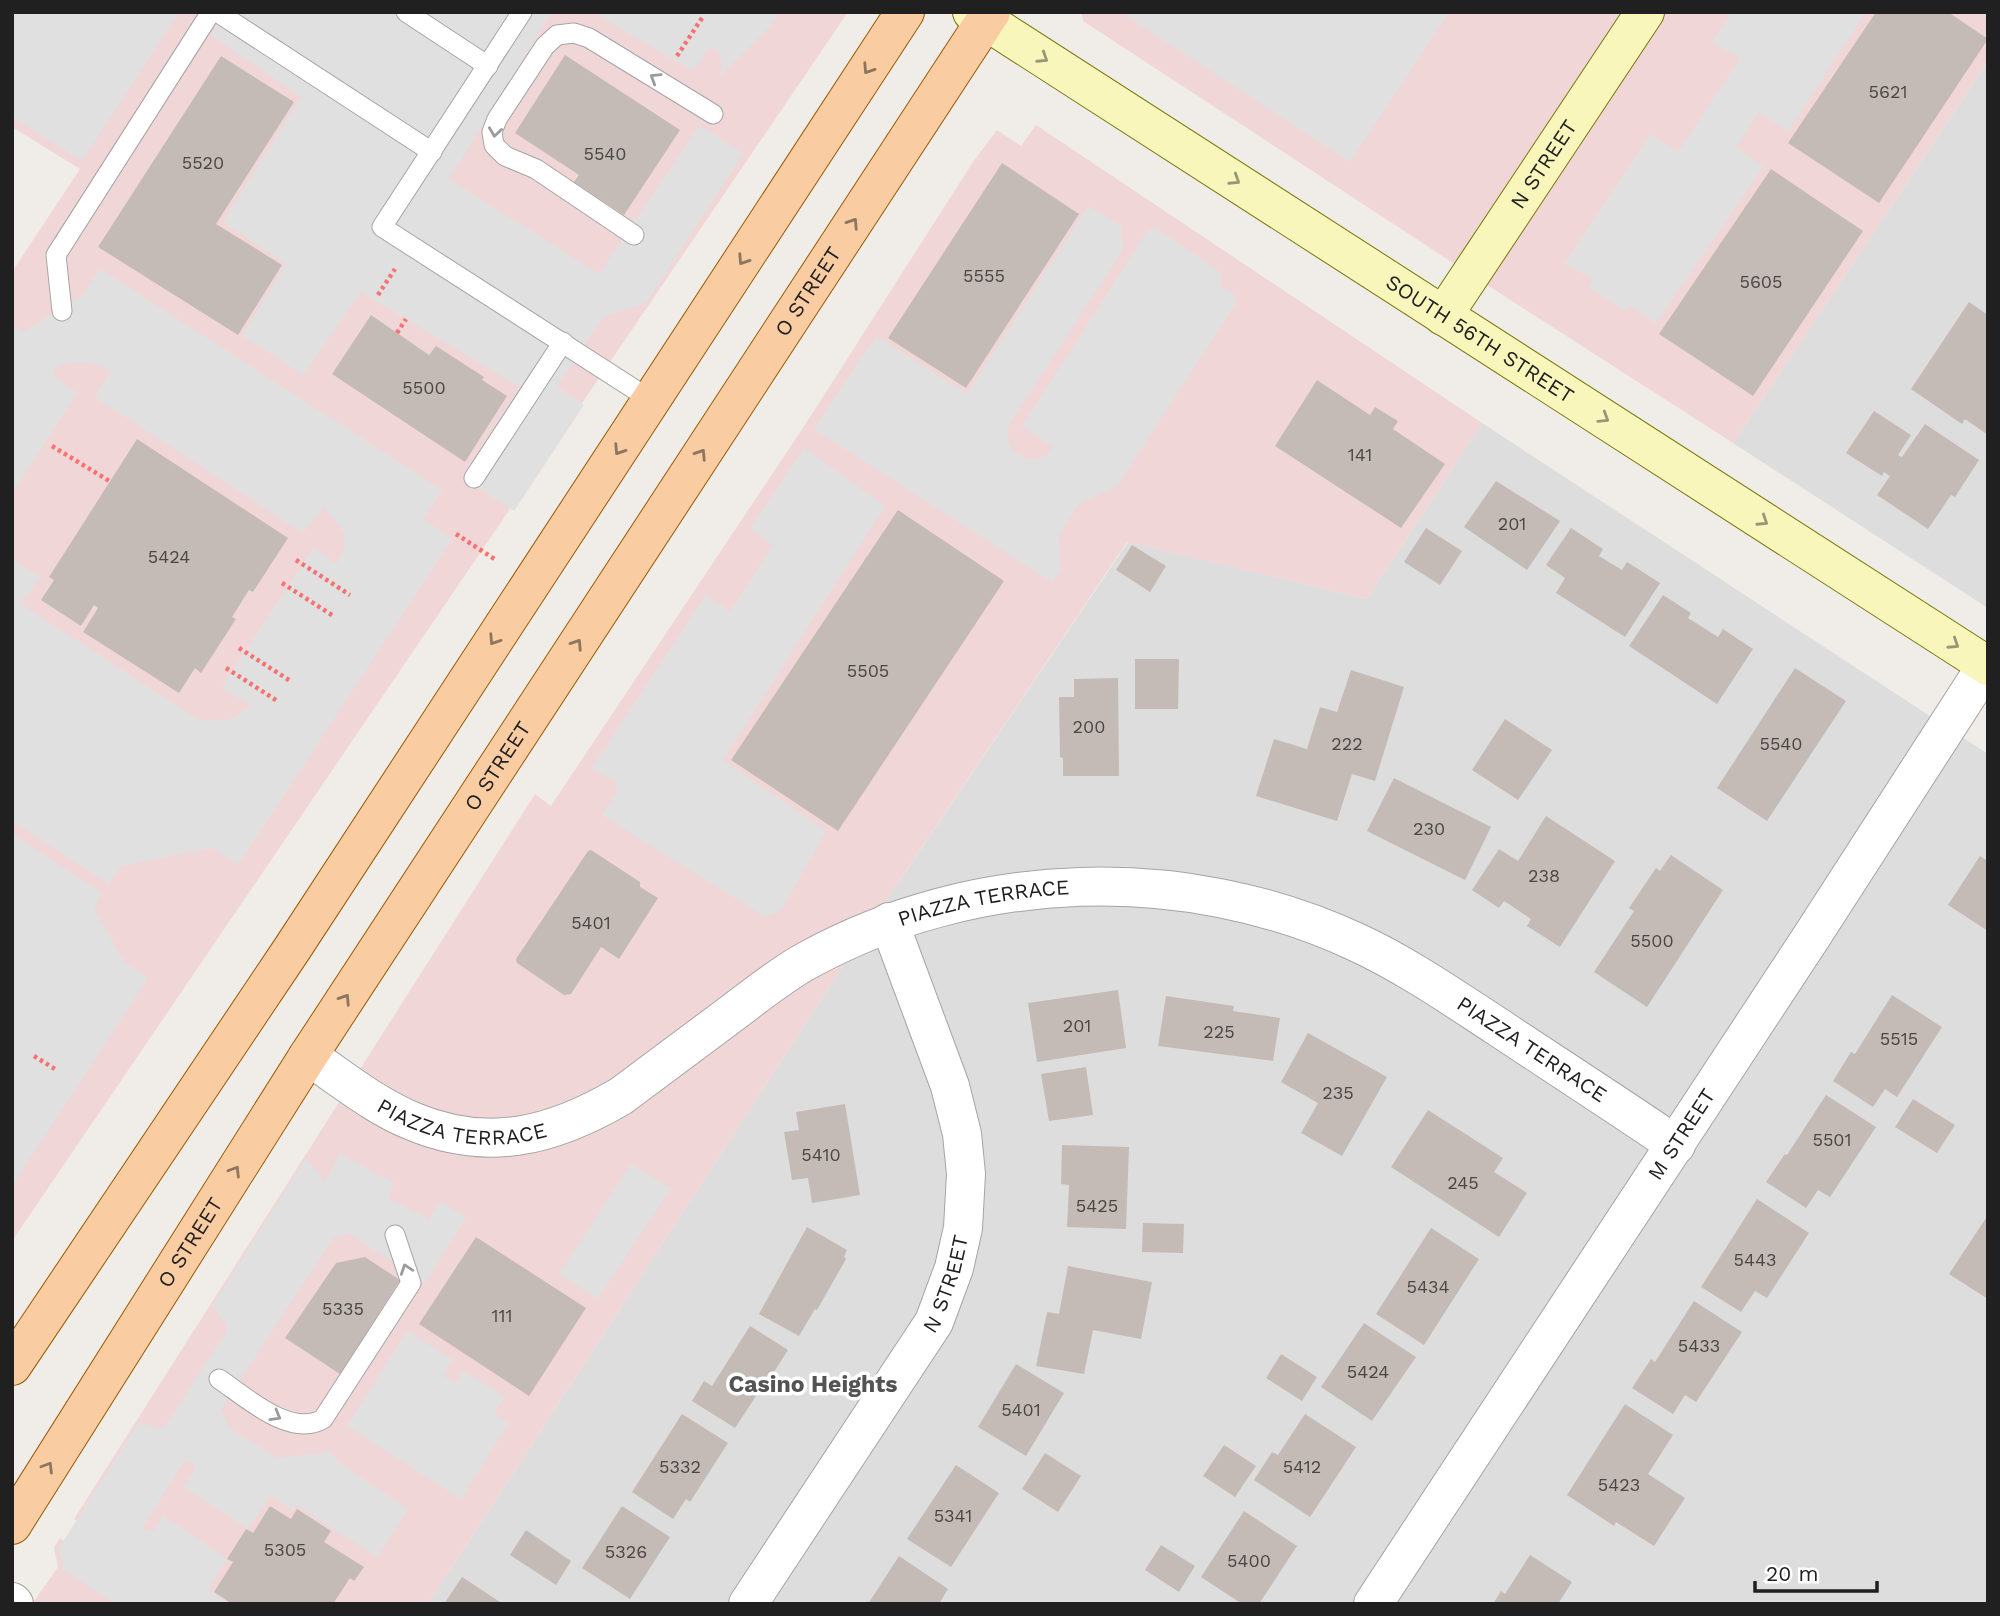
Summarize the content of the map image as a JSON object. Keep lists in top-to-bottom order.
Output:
{
  "streets": {
    "main road": ["N STREET", "O STREET", "SOUTH 56TH STREET"],
    "street": ["PIAZZA TERRACE", "M STREET"]
  },
  "crossings": [
    ["N STREET", "SOUTH 56TH STREET"],
    ["N STREET", "PIAZZA TERRACE"],
    ["O STREET", "SOUTH 56TH STREET"],
    ["O STREET", "PIAZZA TERRACE"],
    ["SOUTH 56TH STREET", "M STREET"],
    ["PIAZZA TERRACE", "M STREET"]
  ],
  "one_way": ["SOUTH 56TH STREET"],
  "districts": ["Casino Heights"],
  "house_numbers": [
    "5621",
    "5540",
    "5520",
    "5555",
    "5605",
    "5500",
    "141",
    "201",
    "5424",
    "5505",
    "200",
    "222",
    "5540",
    "230",
    "238",
    "5401",
    "5500",
    "201",
    "225",
    "5515",
    "235",
    "5501",
    "5410",
    "245",
    "5425",
    "5443",
    "5434",
    "5335",
    "111",
    "5433",
    "5424",
    "5401",
    "5332",
    "5412",
    "5423",
    "5341",
    "5305",
    "5326",
    "5400"
  ],
  "scale_bar": "20 m"
}
